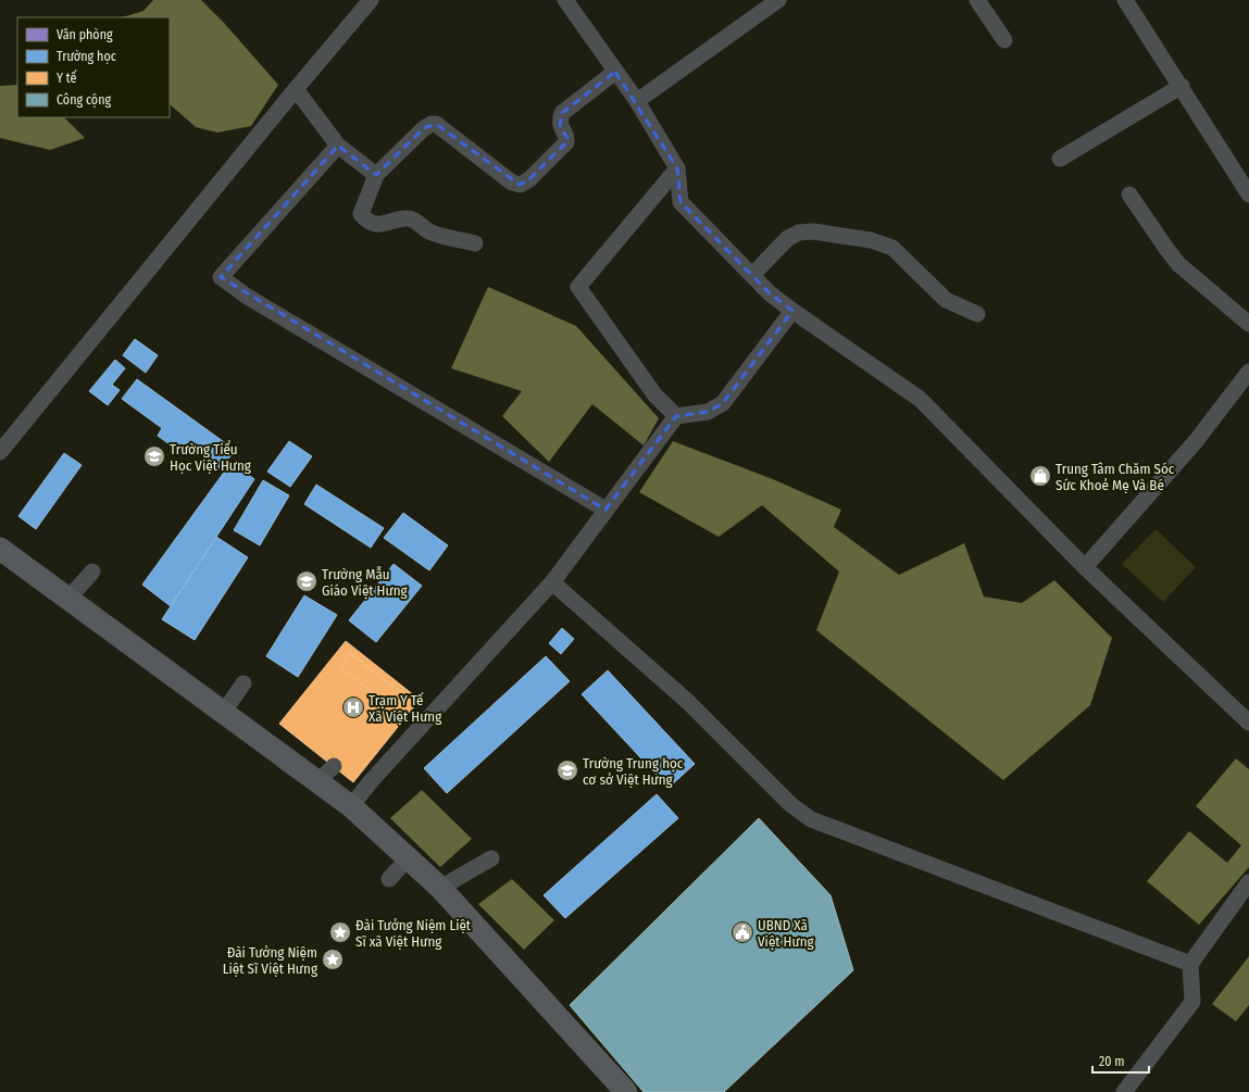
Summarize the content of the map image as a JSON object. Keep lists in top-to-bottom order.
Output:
{
  "places": {
    "school or university": ["Trường Tiểu Học Việt Hưng", "Trường Mẫu Giáo Việt Hưng", "Trường Trung học cơ sở Việt Hưng"],
    "shop": ["Trung Tâm Chăm Sóc Sức Khoẻ Mẹ Và Bé"],
    "hospital": ["Trạm Y Tế Xã Việt Hưng"],
    "place": ["Đài Tưởng Niệm Liệt Sĩ xã Việt Hưng", "Đài Tưởng Niệm Liệt Sĩ Việt Hưng"],
    "public building": ["UBND Xã Việt Hưng"]
  },
  "legend": [
    "Văn phòng",
    "Trường học",
    "Y tế",
    "Công cộng"
  ],
  "scale_bar": "20 m"
}
